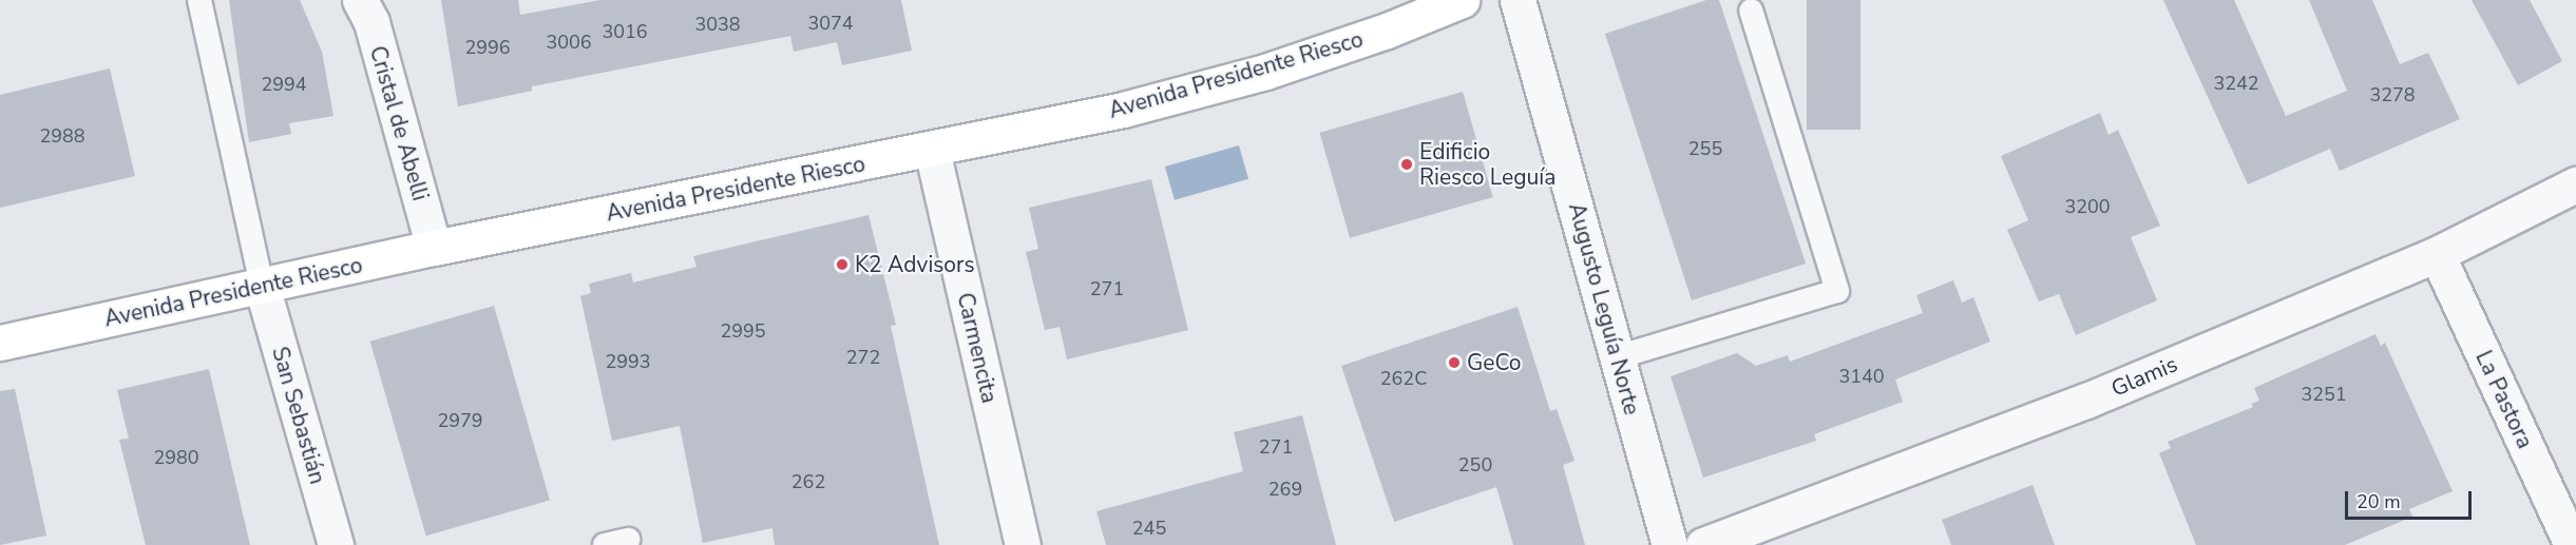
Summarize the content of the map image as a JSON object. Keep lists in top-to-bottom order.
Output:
{
  "streets": {
    "main road": ["Avenida Presidente Riesco"],
    "street": [
      "Cristal de Abelli",
      "Augusto Leguía Norte",
      "Carmencita",
      "Glamis",
      "La Pastora",
      "San Sebastián"
    ]
  },
  "crossings": [
    ["Avenida Presidente Riesco", "Cristal de Abelli"],
    ["Avenida Presidente Riesco", "Carmencita"],
    ["Avenida Presidente Riesco", "San Sebastián"],
    ["Glamis", "La Pastora"]
  ],
  "places": ["Edificio Riesco Leguía", "K2 Advisors", "GeCo"],
  "house_numbers": [
    "3074",
    "3038",
    "3016",
    "3006",
    "2996",
    "3242",
    "2994",
    "3278",
    "2988",
    "255",
    "3200",
    "271",
    "2995",
    "272",
    "2993",
    "3140",
    "262C",
    "3251",
    "2979",
    "271",
    "2980",
    "250",
    "262",
    "269",
    "245"
  ],
  "scale_bar": "20 m"
}
